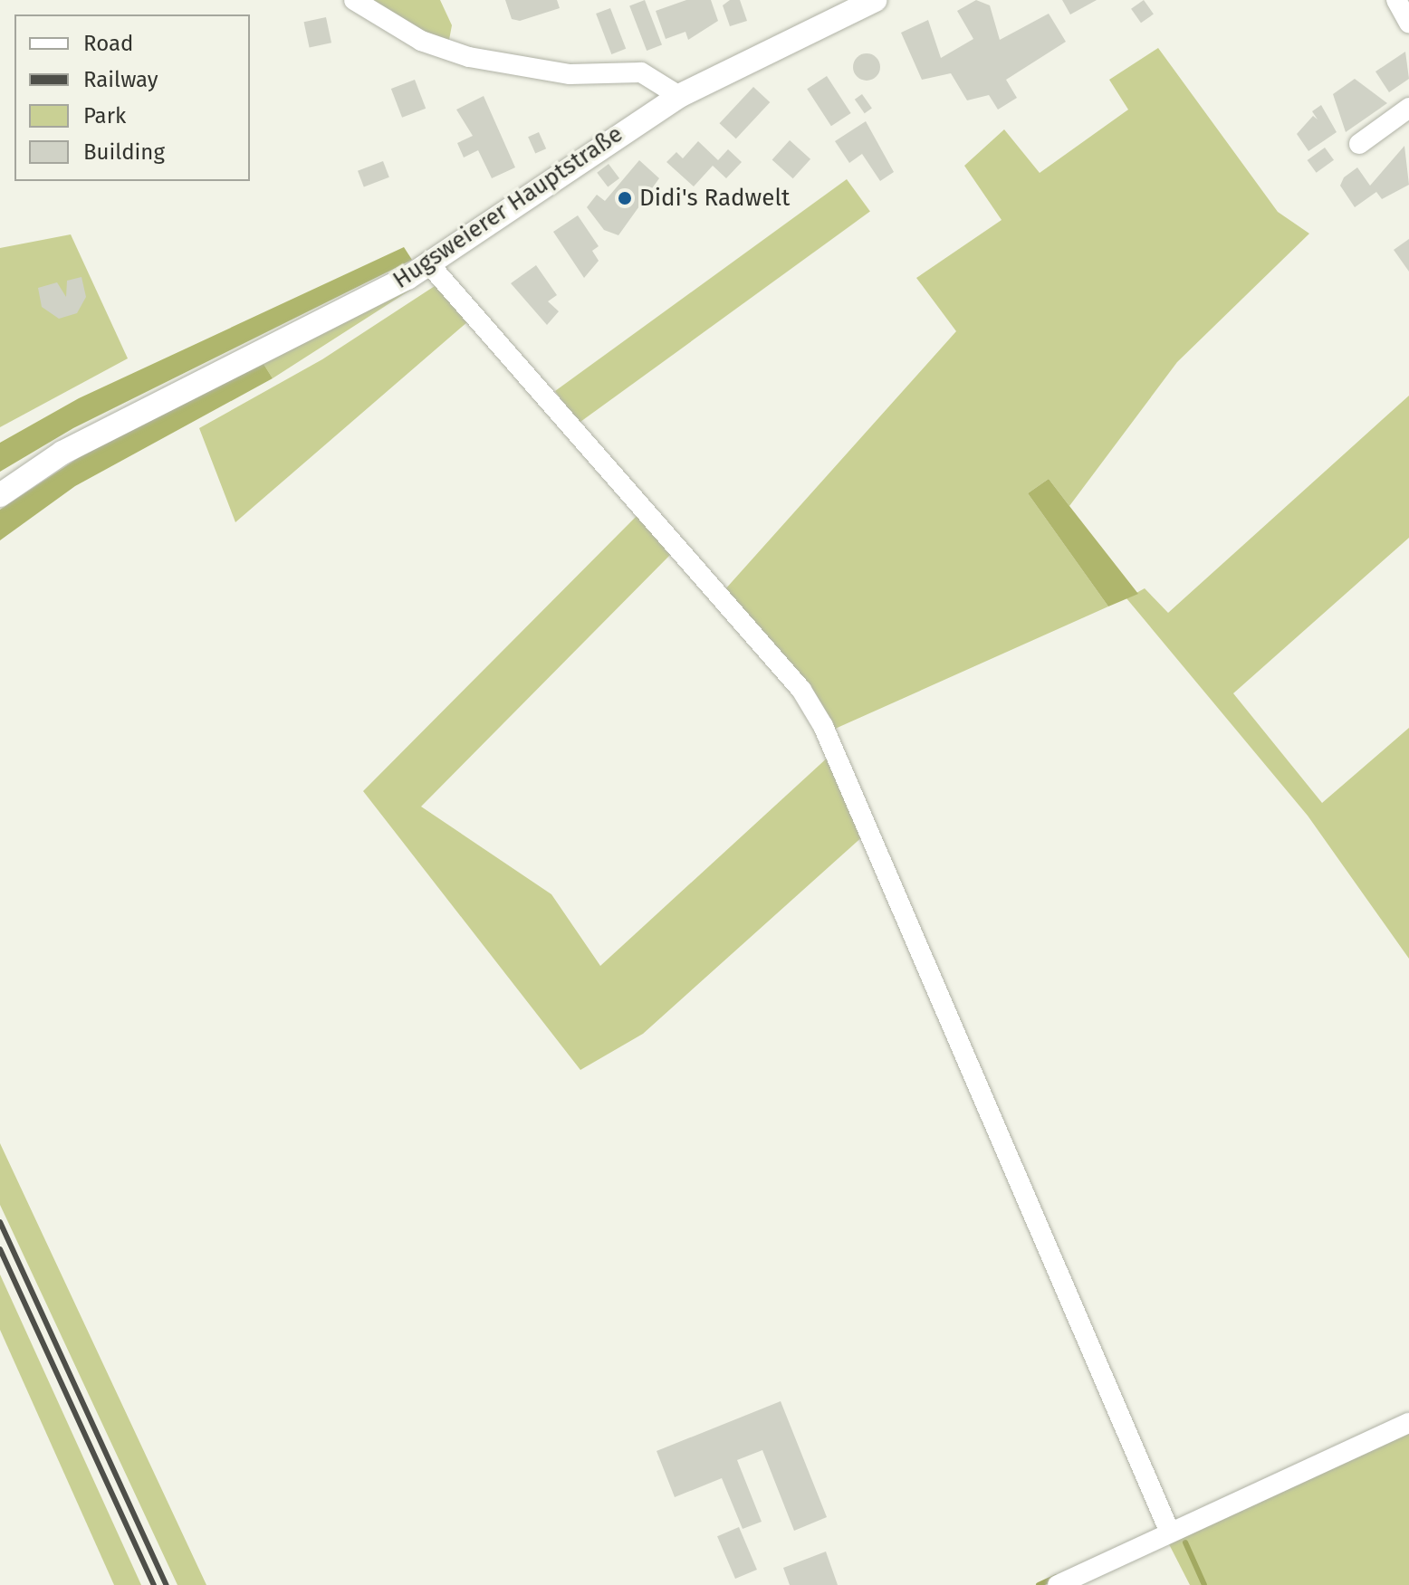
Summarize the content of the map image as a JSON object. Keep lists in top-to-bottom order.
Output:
{
  "streets": {
    "street": ["Hugsweierer Hauptstraße"]
  },
  "places": ["Didi's Radwelt"],
  "legend": [
    "Road",
    "Railway",
    "Park",
    "Building"
  ]
}
